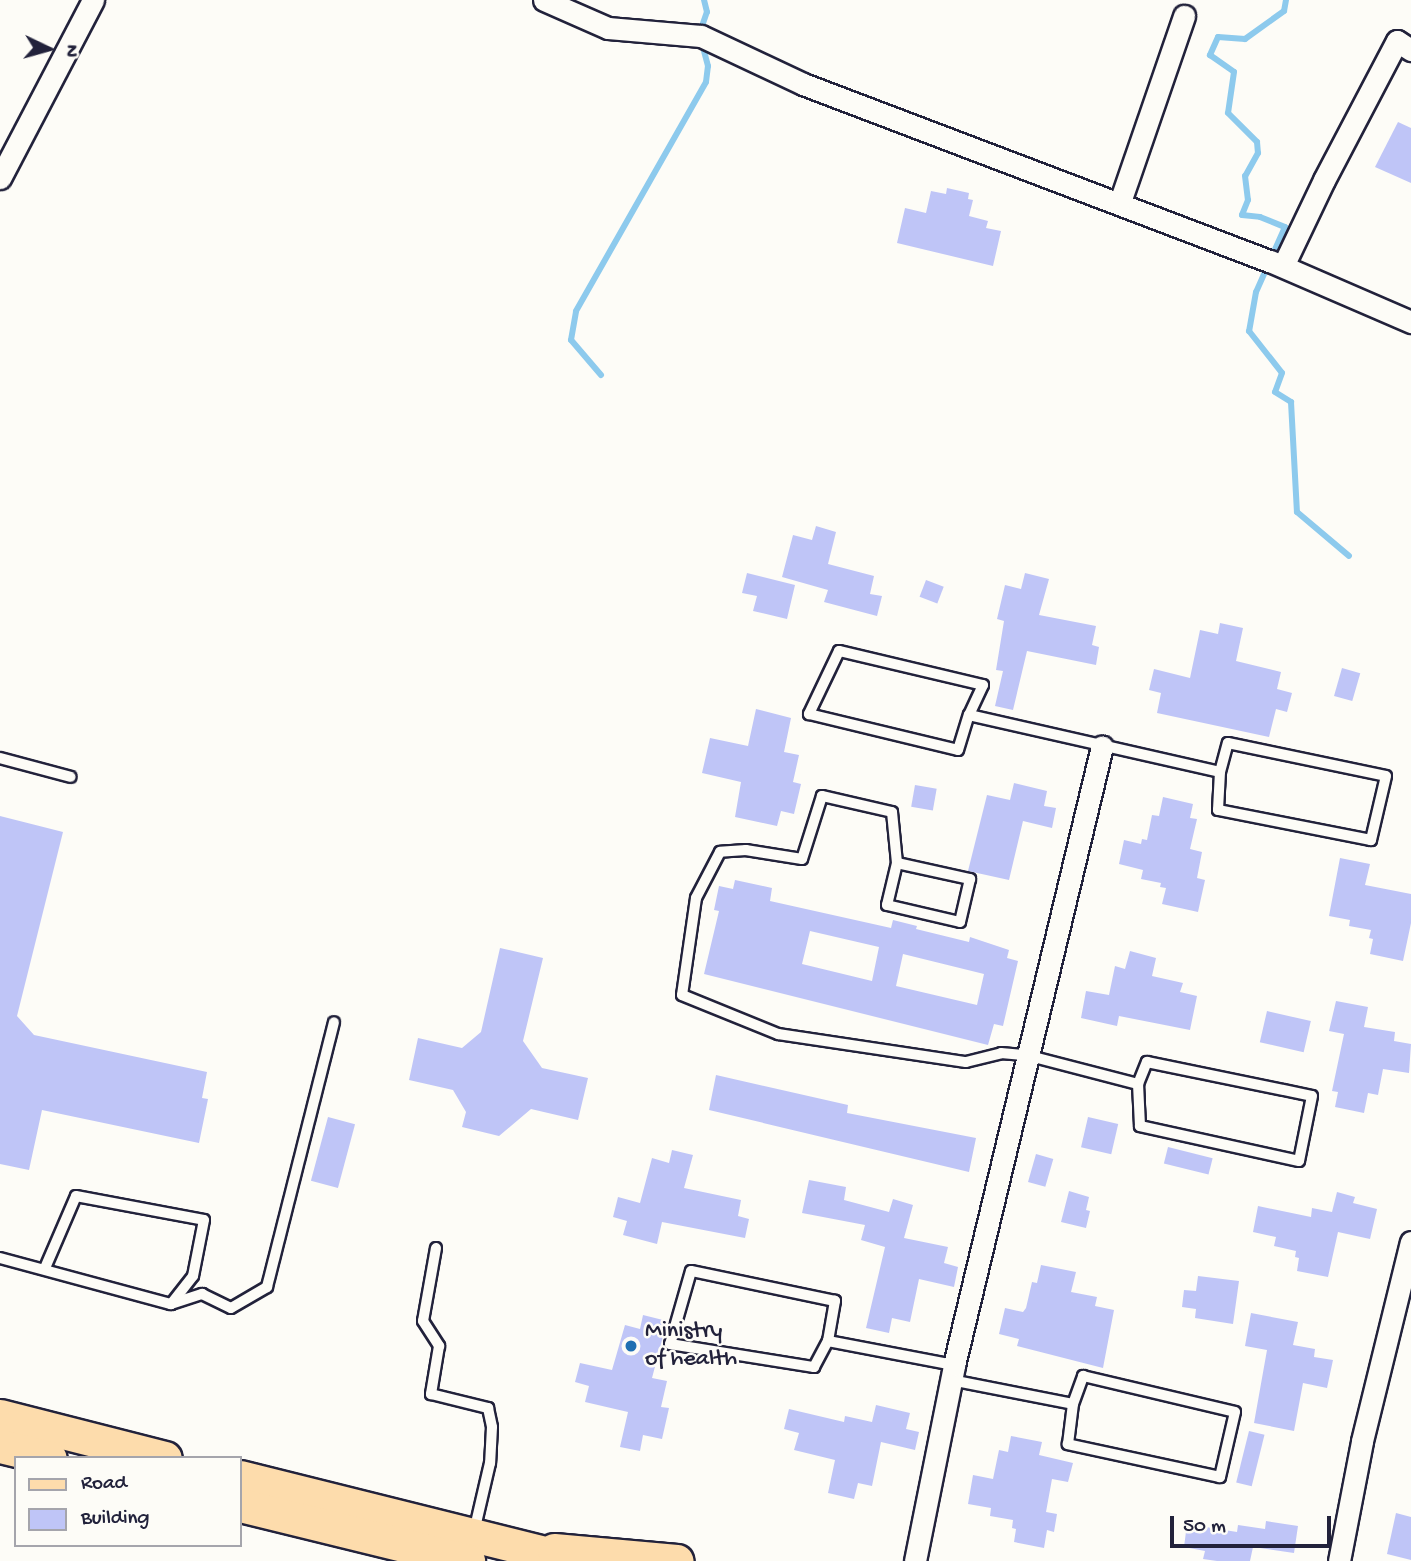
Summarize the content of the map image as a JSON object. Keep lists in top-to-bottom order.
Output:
{
  "places": ["Ministry of health"],
  "legend": ["Road", "Building"],
  "scale_bar": "50 m",
  "north": "right"
}
